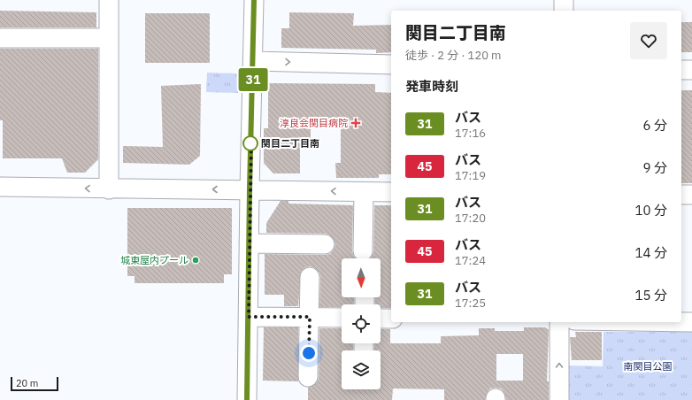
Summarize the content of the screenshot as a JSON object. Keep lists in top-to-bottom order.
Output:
{
  "parks": ["南関目公園"],
  "places": {
    "health": ["淳良会関目病院"],
    "other": ["関目二丁目南", "城東屋内プール"]
  },
  "lines": ["bus line 31"],
  "scale_bar": "20 m",
  "north": "bottom",
  "page": {
    "on_map": "31",
    "heading": [
      ["関目二丁目南", "徒歩 · 2 分 · 120 m"],
      "発車時刻"
    ],
    "list": [
      {
        "mark": "31",
        "name": "バス",
        "note": "17:16",
        "value": "6 分"
      },
      {
        "mark": "45",
        "name": "バス",
        "note": "17:19",
        "value": "9 分"
      },
      {
        "mark": "31",
        "name": "バス",
        "note": "17:20",
        "value": "10 分"
      },
      {
        "mark": "45",
        "name": "バス",
        "note": "17:24",
        "value": "14 分"
      },
      {
        "mark": "31",
        "name": "バス",
        "note": "17:25",
        "value": "15 分"
      }
    ],
    "scale": "20 m"
  }
}
